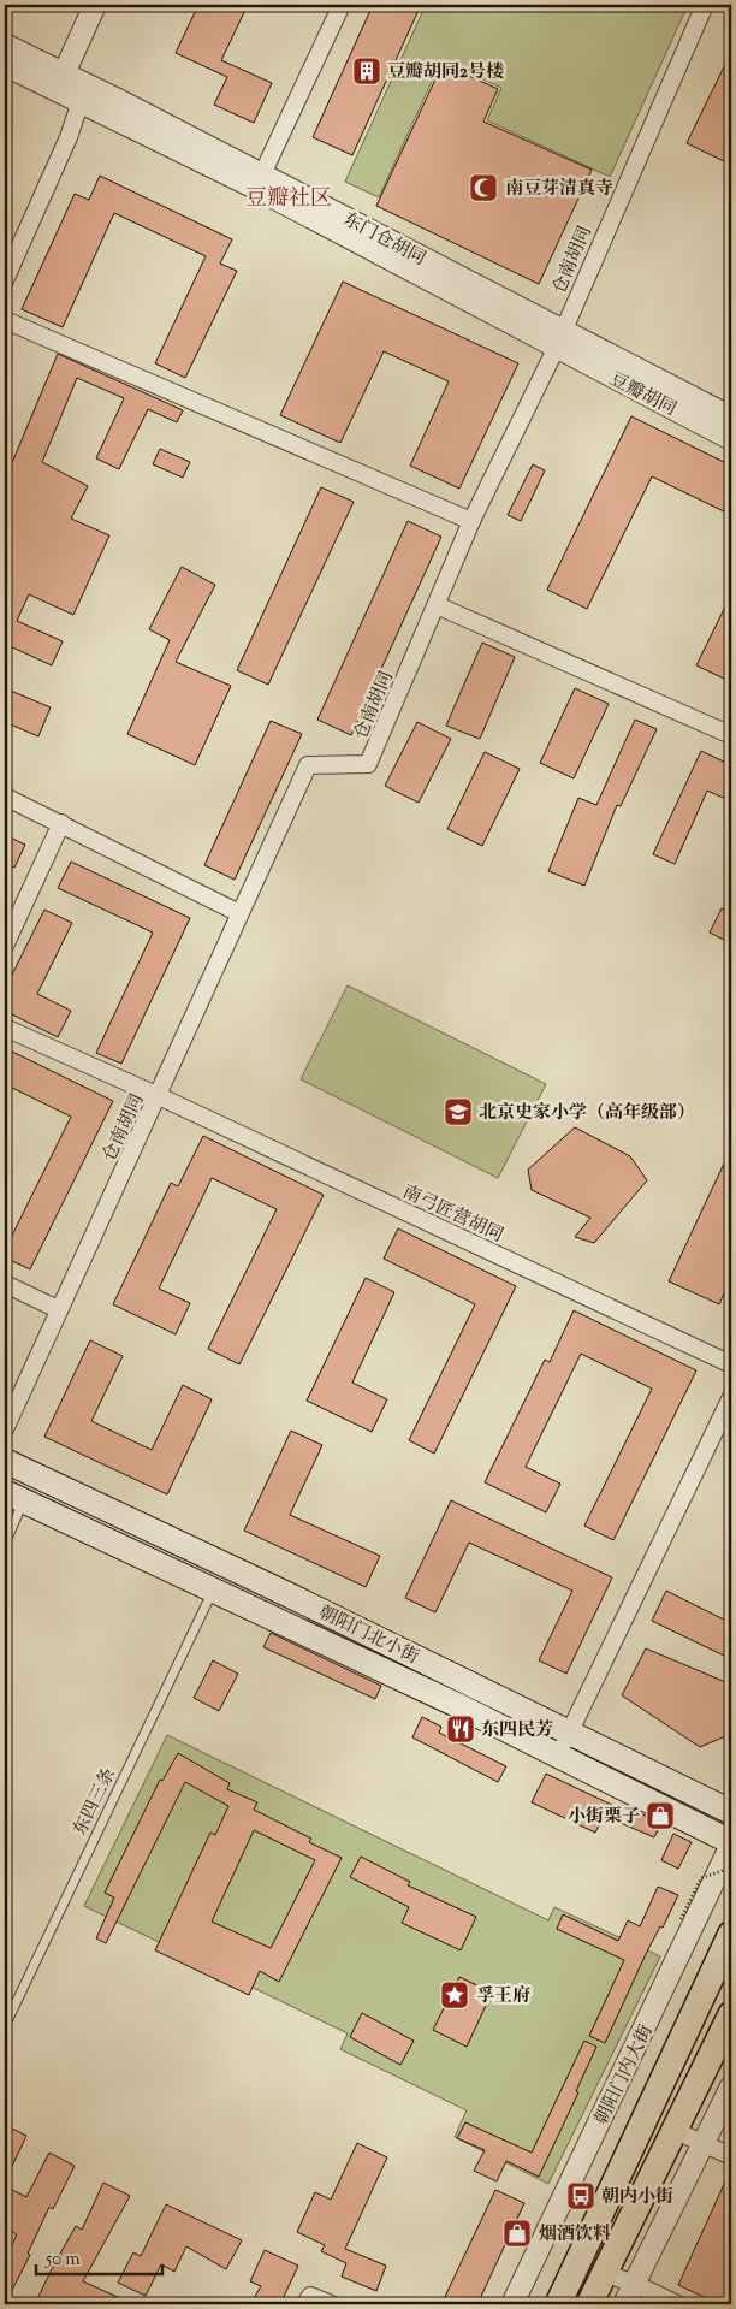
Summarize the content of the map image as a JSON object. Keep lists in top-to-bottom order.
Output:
{
  "streets": {
    "main road": ["朝阳门北小街"],
    "street": [
      "东门仓胡同",
      "仓南胡同",
      "豆瓣胡同",
      "南弓匠营胡同",
      "朝阳门内大街"
    ],
    "lane": ["东四三条"]
  },
  "crossings": [
    ["东门仓胡同", "仓南胡同"],
    ["东门仓胡同", "豆瓣胡同"],
    ["仓南胡同", "豆瓣胡同"],
    ["仓南胡同", "南弓匠营胡同"],
    ["朝阳门北小街", "东四三条"],
    ["朝阳门北小街", "朝阳门内大街"]
  ],
  "districts": ["豆瓣社区"],
  "places": {
    "building": ["豆瓣胡同2号楼"],
    "mosque": ["南豆芽清真寺"],
    "school or university": ["北京史家小学（高年级部）"],
    "restaurant": ["东四民芳"],
    "shop": ["小街栗子", "烟酒饮料"],
    "place": ["孚王府"],
    "bus stop": ["朝内小街"]
  },
  "scale_bar": "50 m"
}
